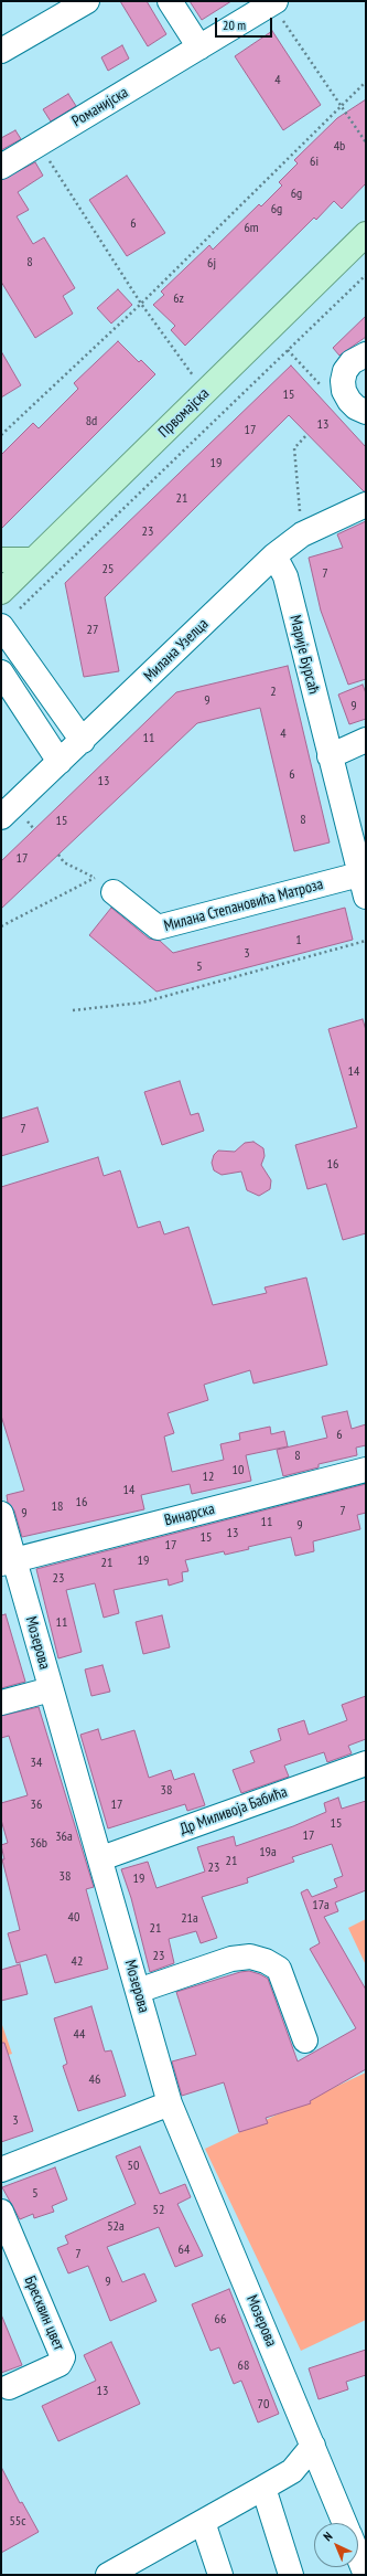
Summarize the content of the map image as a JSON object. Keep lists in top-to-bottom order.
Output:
{
  "streets": {
    "main road": ["Првомајска"],
    "street": [
      "Романијска",
      "Милана Узелца",
      "Марије Бурсаћ",
      "Милана Степановића Матроза",
      "Винарска",
      "Мозерова",
      "Др Миливоја Бабића",
      "Бресквин цвет"
    ]
  },
  "crossings": [
    ["Милана Узелца", "Марије Бурсаћ"],
    ["Марије Бурсаћ", "Милана Степановића Матроза"],
    ["Винарска", "Мозерова"],
    ["Мозерова", "Др Миливоја Бабића"]
  ],
  "house_numbers": [
    "4",
    "4b",
    "6i",
    "6g",
    "6g",
    "6",
    "6m",
    "8",
    "6j",
    "6z",
    "15",
    "8d",
    "13",
    "17",
    "19",
    "21",
    "23",
    "25",
    "7",
    "27",
    "2",
    "9",
    "9",
    "4",
    "11",
    "6",
    "13",
    "8",
    "15",
    "17",
    "1",
    "3",
    "5",
    "14",
    "7",
    "16",
    "6",
    "8",
    "10",
    "12",
    "14",
    "16",
    "18",
    "7",
    "9",
    "11",
    "9",
    "13",
    "15",
    "17",
    "19",
    "21",
    "23",
    "11",
    "34",
    "38",
    "36",
    "17",
    "15",
    "17",
    "36a",
    "36b",
    "19a",
    "21",
    "23",
    "38",
    "19",
    "17a",
    "40",
    "21a",
    "21",
    "23",
    "42",
    "44",
    "46",
    "3",
    "50",
    "5",
    "52",
    "52a",
    "64",
    "7",
    "9",
    "66",
    "68",
    "13",
    "70",
    "55c"
  ],
  "scale_bar": "20 m",
  "north": "top left"
}
